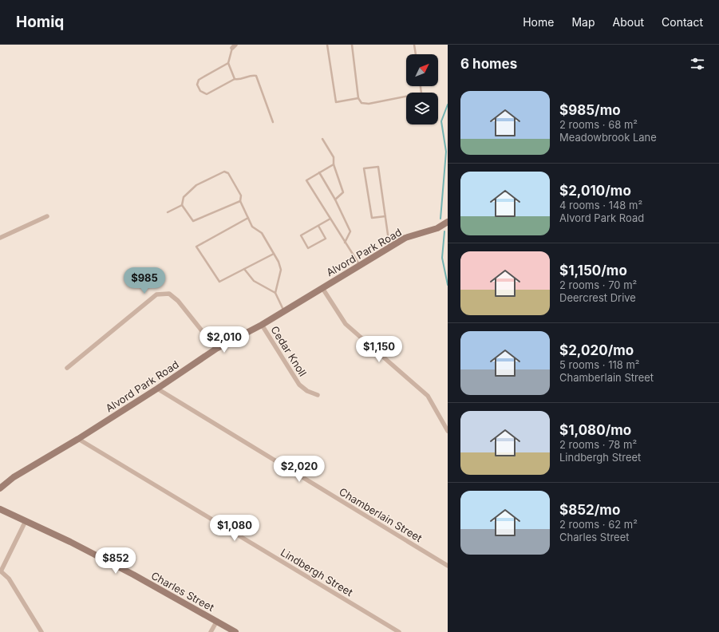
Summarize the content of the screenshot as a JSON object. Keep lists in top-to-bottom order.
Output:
{
  "streets": {
    "street": [
      "Alvord Park Road",
      "Cedar Knoll",
      "Chamberlain Street",
      "Lindbergh Street",
      "Charles Street"
    ]
  },
  "crossings": [
    ["Alvord Park Road", "Cedar Knoll"],
    ["Alvord Park Road", "Chamberlain Street"],
    ["Alvord Park Road", "Lindbergh Street"]
  ],
  "north": "top right",
  "page": {
    "header": "Homiq",
    "nav": [
      "Home",
      "Map",
      "About",
      "Contact"
    ],
    "heading": "6 homes",
    "list": [
      {
        "name": "$985/mo",
        "note": "2 rooms · 68 m² · Meadowbrook Lane"
      },
      {
        "name": "$2,010/mo",
        "note": "4 rooms · 148 m² · Alvord Park Road"
      },
      {
        "name": "$1,150/mo",
        "note": "2 rooms · 70 m² · Deercrest Drive"
      },
      {
        "name": "$2,020/mo",
        "note": "5 rooms · 118 m² · Chamberlain Street"
      },
      {
        "name": "$1,080/mo",
        "note": "2 rooms · 78 m² · Lindbergh Street"
      },
      {
        "name": "$852/mo",
        "note": "2 rooms · 62 m² · Charles Street"
      }
    ],
    "price": [
      "$985",
      "$2,010",
      "$1,150",
      "$2,020",
      "$1,080",
      "$852"
    ]
  }
}
